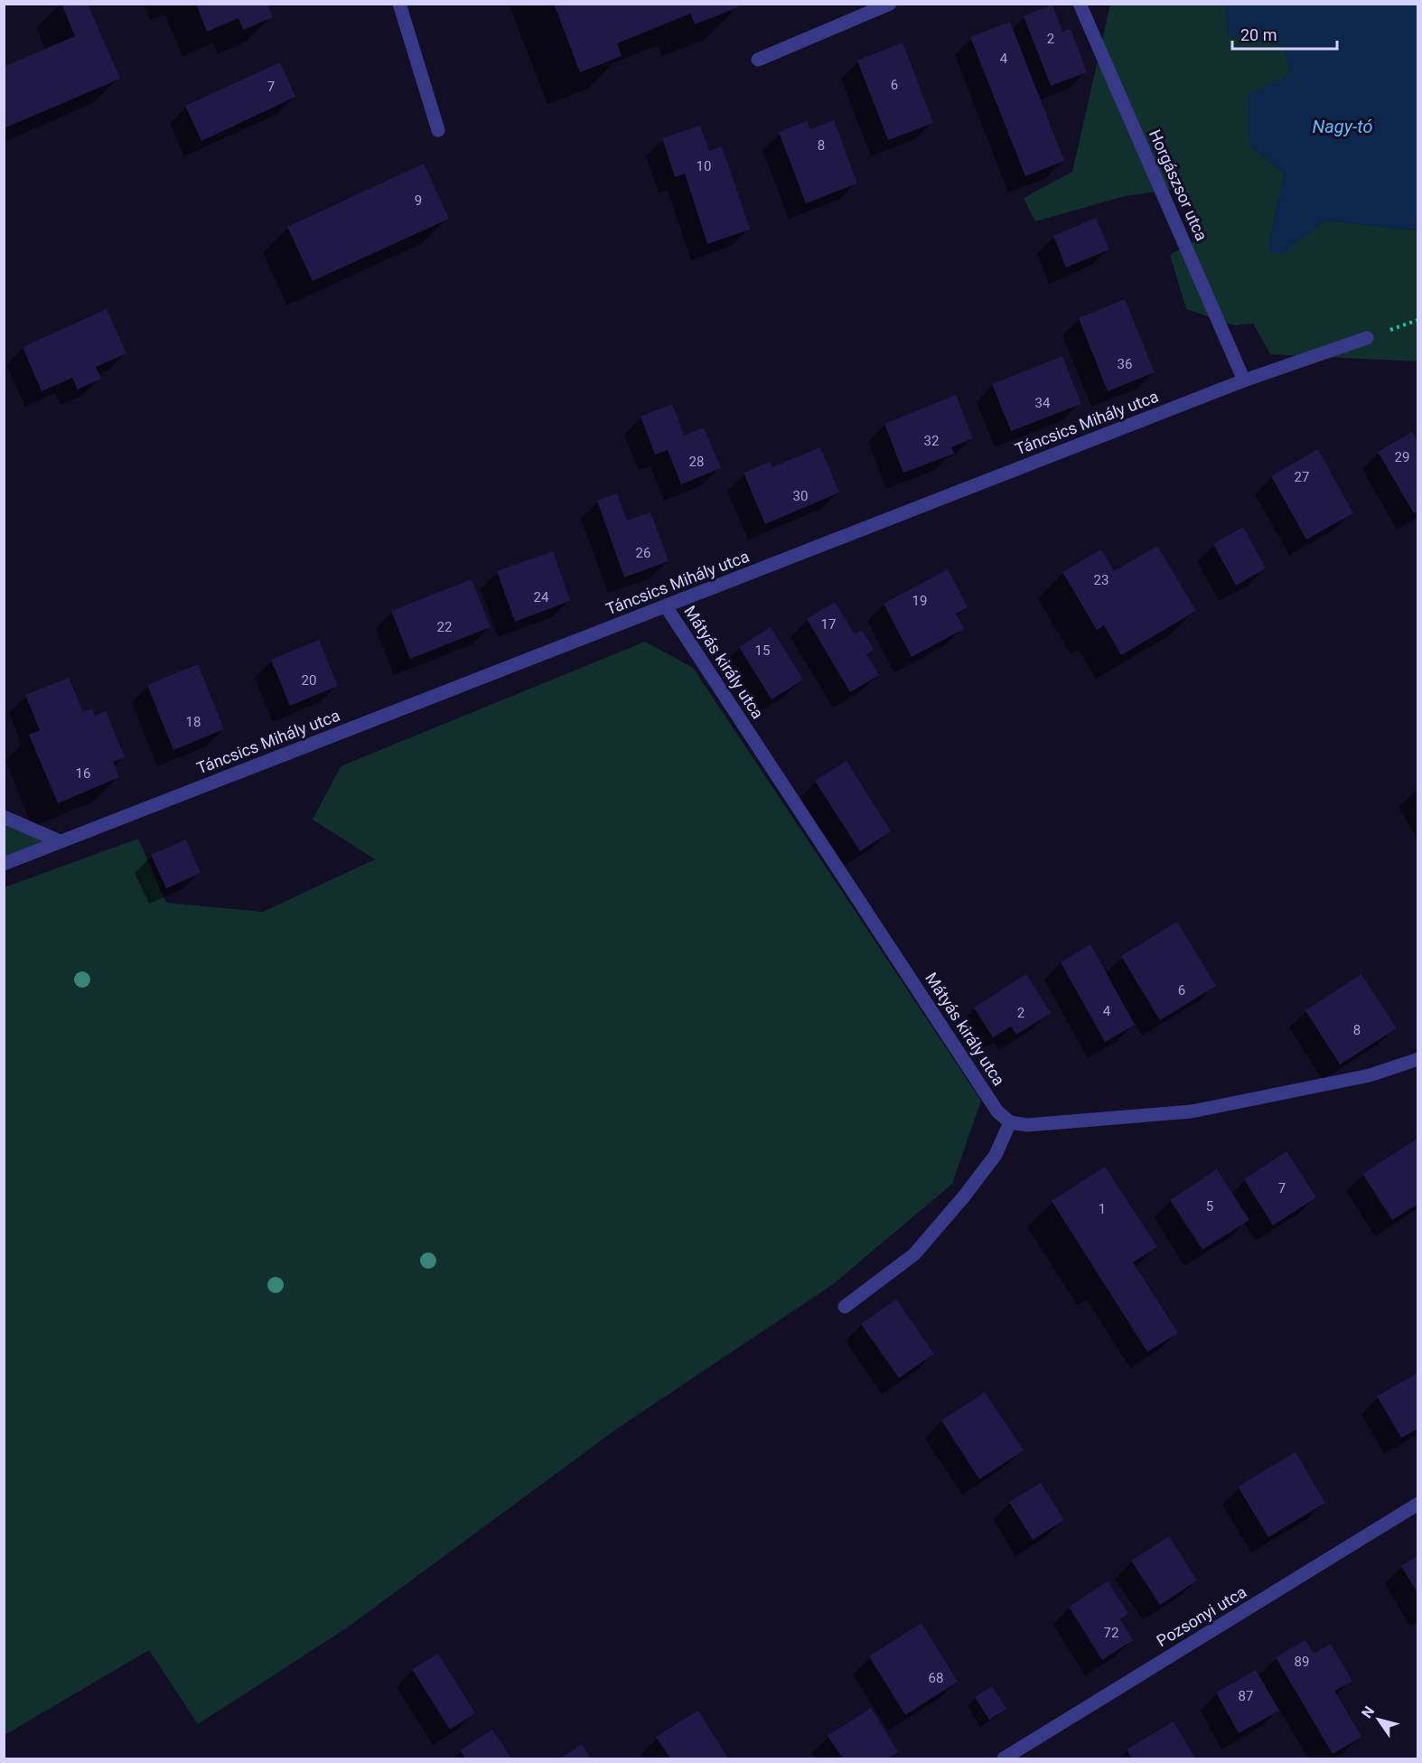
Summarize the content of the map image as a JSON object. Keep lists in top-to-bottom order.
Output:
{
  "streets": {
    "street": [
      "Horgászsor utca",
      "Táncsics Mihály utca",
      "Mátyás király utca",
      "Pozsonyi utca"
    ]
  },
  "crossings": [
    ["Horgászsor utca", "Táncsics Mihály utca"],
    ["Táncsics Mihály utca", "Mátyás király utca"]
  ],
  "water": ["Nagy-tó"],
  "house_numbers": [
    "2",
    "4",
    "6",
    "7",
    "8",
    "10",
    "9",
    "36",
    "34",
    "32",
    "29",
    "28",
    "27",
    "30",
    "26",
    "23",
    "24",
    "19",
    "17",
    "22",
    "15",
    "20",
    "18",
    "16",
    "6",
    "4",
    "2",
    "8",
    "7",
    "5",
    "1",
    "72",
    "89",
    "68",
    "87"
  ],
  "scale_bar": "20 m",
  "north": "top left"
}
